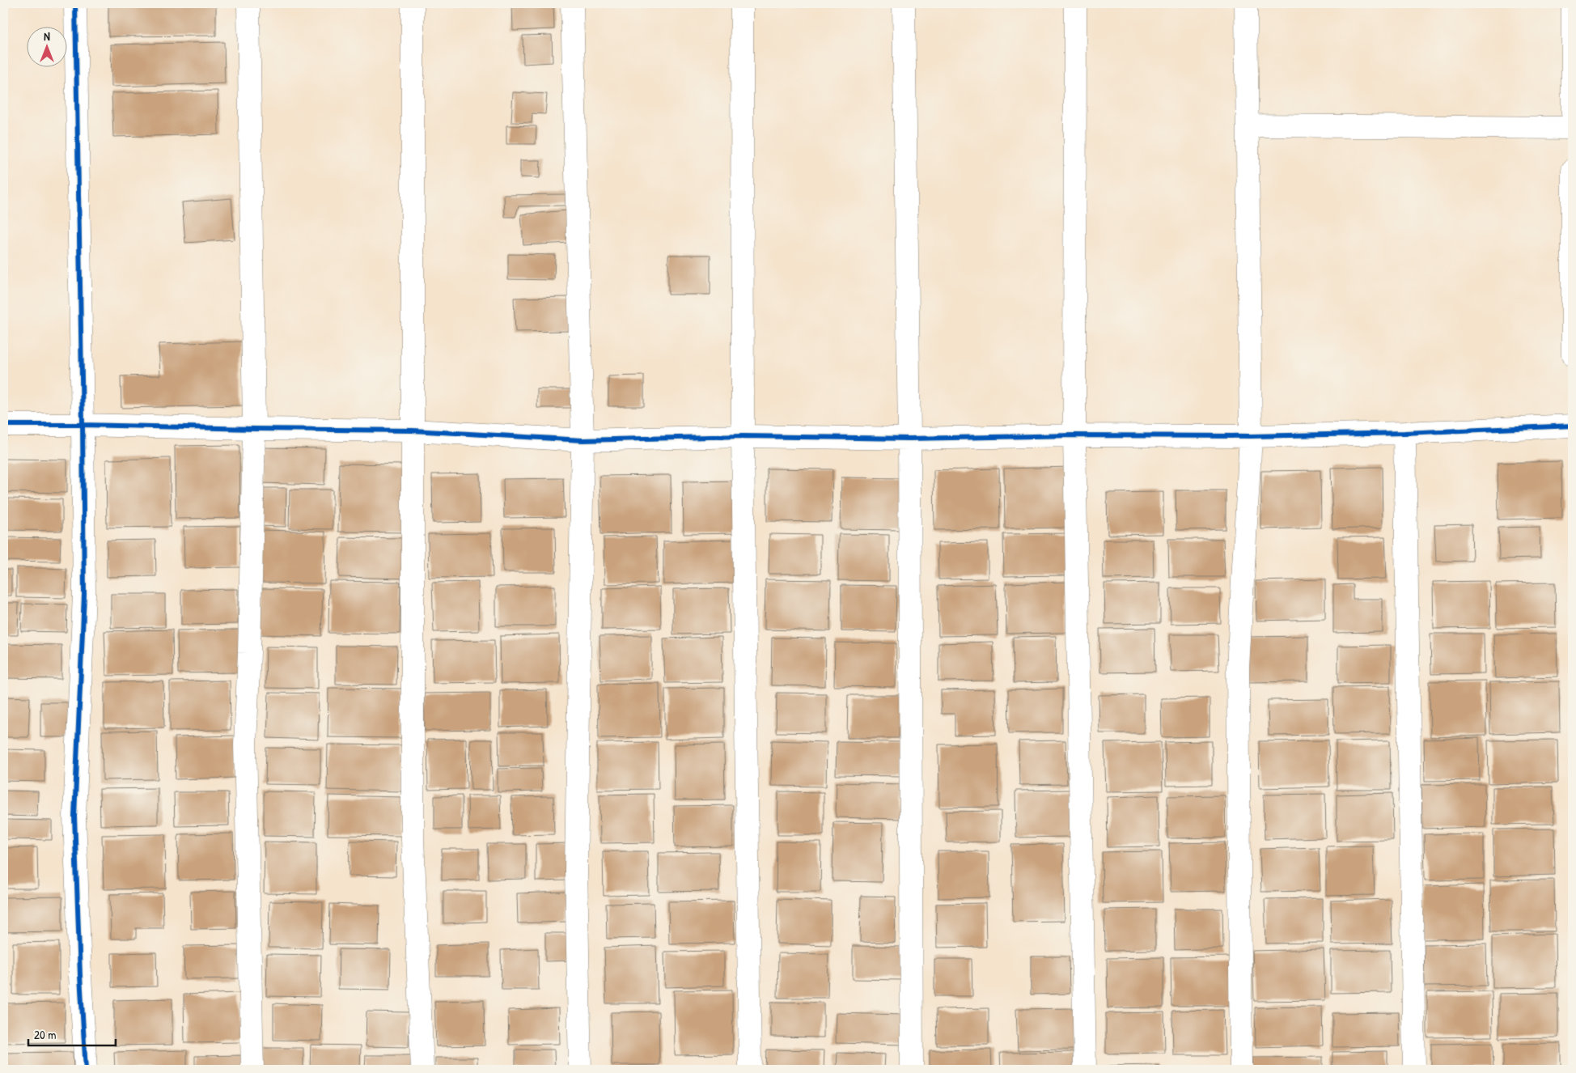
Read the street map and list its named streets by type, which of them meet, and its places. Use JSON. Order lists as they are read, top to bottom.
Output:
{
  "scale_bar": "20 m",
  "north": "top"
}
